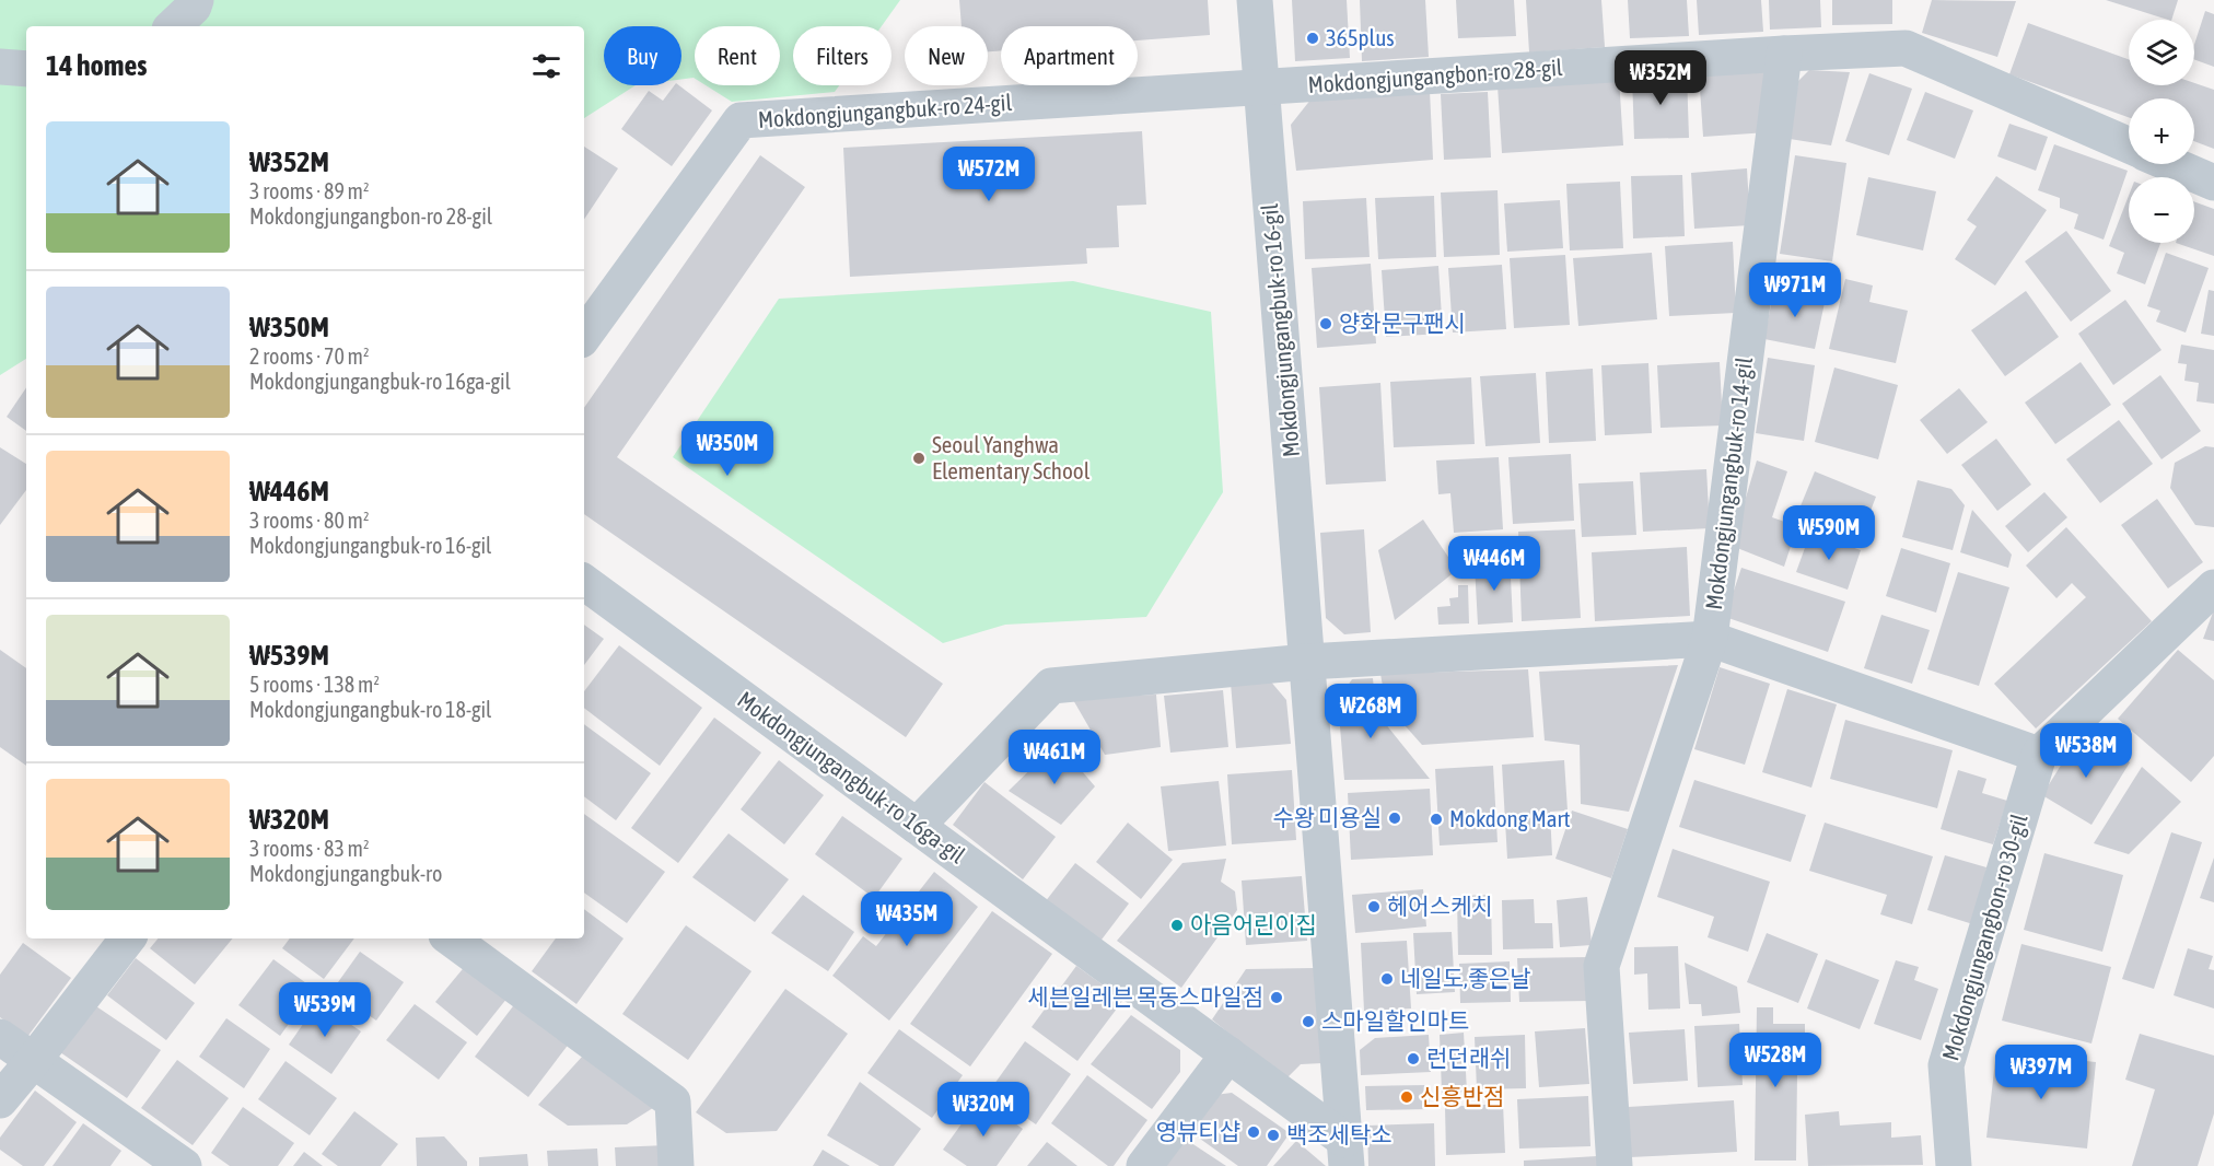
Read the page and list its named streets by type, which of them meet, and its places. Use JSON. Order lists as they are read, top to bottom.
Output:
{
  "streets": {
    "street": [
      "Mokdongjungangbon-ro 28-gil",
      "Mokdongjungangbuk-ro 24-gil",
      "Mokdongjungangbuk-ro 16-gil",
      "Mokdongjungangbuk-ro 14-gil",
      "Mokdongjungangbuk-ro 16ga-gil",
      "Mokdongjungangbon-ro 30-gil"
    ]
  },
  "crossings": [
    ["Mokdongjungangbon-ro 28-gil", "Mokdongjungangbuk-ro 24-gil"],
    ["Mokdongjungangbon-ro 28-gil", "Mokdongjungangbuk-ro 16-gil"],
    ["Mokdongjungangbon-ro 28-gil", "Mokdongjungangbuk-ro 14-gil"],
    ["Mokdongjungangbuk-ro 24-gil", "Mokdongjungangbuk-ro 16-gil"],
    ["Mokdongjungangbuk-ro 16-gil", "Mokdongjungangbuk-ro 16ga-gil"],
    ["Mokdongjungangbuk-ro 14-gil", "Mokdongjungangbon-ro 30-gil"]
  ],
  "places": [
    "365plus",
    "양화문구팬시",
    "Seoul Yanghwa Elementary School",
    "수왕 미용실",
    "Mokdong Mart",
    "헤어스케치",
    "아음어린이집",
    "네일도,좋은날",
    "세븐일레븐 목동스마일점",
    "스마일할인마트",
    "런던래쉬",
    "신흥반점",
    "영뷰티샵",
    "백조세탁소"
  ],
  "page": {
    "map_buttons": ["+", "−"],
    "chip": [
      "Buy",
      "Rent",
      "Filters",
      "New",
      "Apartment"
    ],
    "heading": "14 homes",
    "price": [
      "₩352M",
      "₩572M",
      "₩971M",
      "₩350M",
      "₩590M",
      "₩446M",
      "₩268M",
      "₩538M",
      "₩461M",
      "₩435M",
      "₩539M",
      "₩528M",
      "₩397M",
      "₩320M"
    ],
    "list": [
      {
        "name": "₩352M",
        "note": "3 rooms · 89 m² · Mokdongjungangbon-ro 28-gil"
      },
      {
        "name": "₩350M",
        "note": "2 rooms · 70 m² · Mokdongjungangbuk-ro 16ga-gil"
      },
      {
        "name": "₩446M",
        "note": "3 rooms · 80 m² · Mokdongjungangbuk-ro 16-gil"
      },
      {
        "name": "₩539M",
        "note": "5 rooms · 138 m² · Mokdongjungangbuk-ro 18-gil"
      },
      {
        "name": "₩320M",
        "note": "3 rooms · 83 m² · Mokdongjungangbuk-ro"
      }
    ]
  }
}
